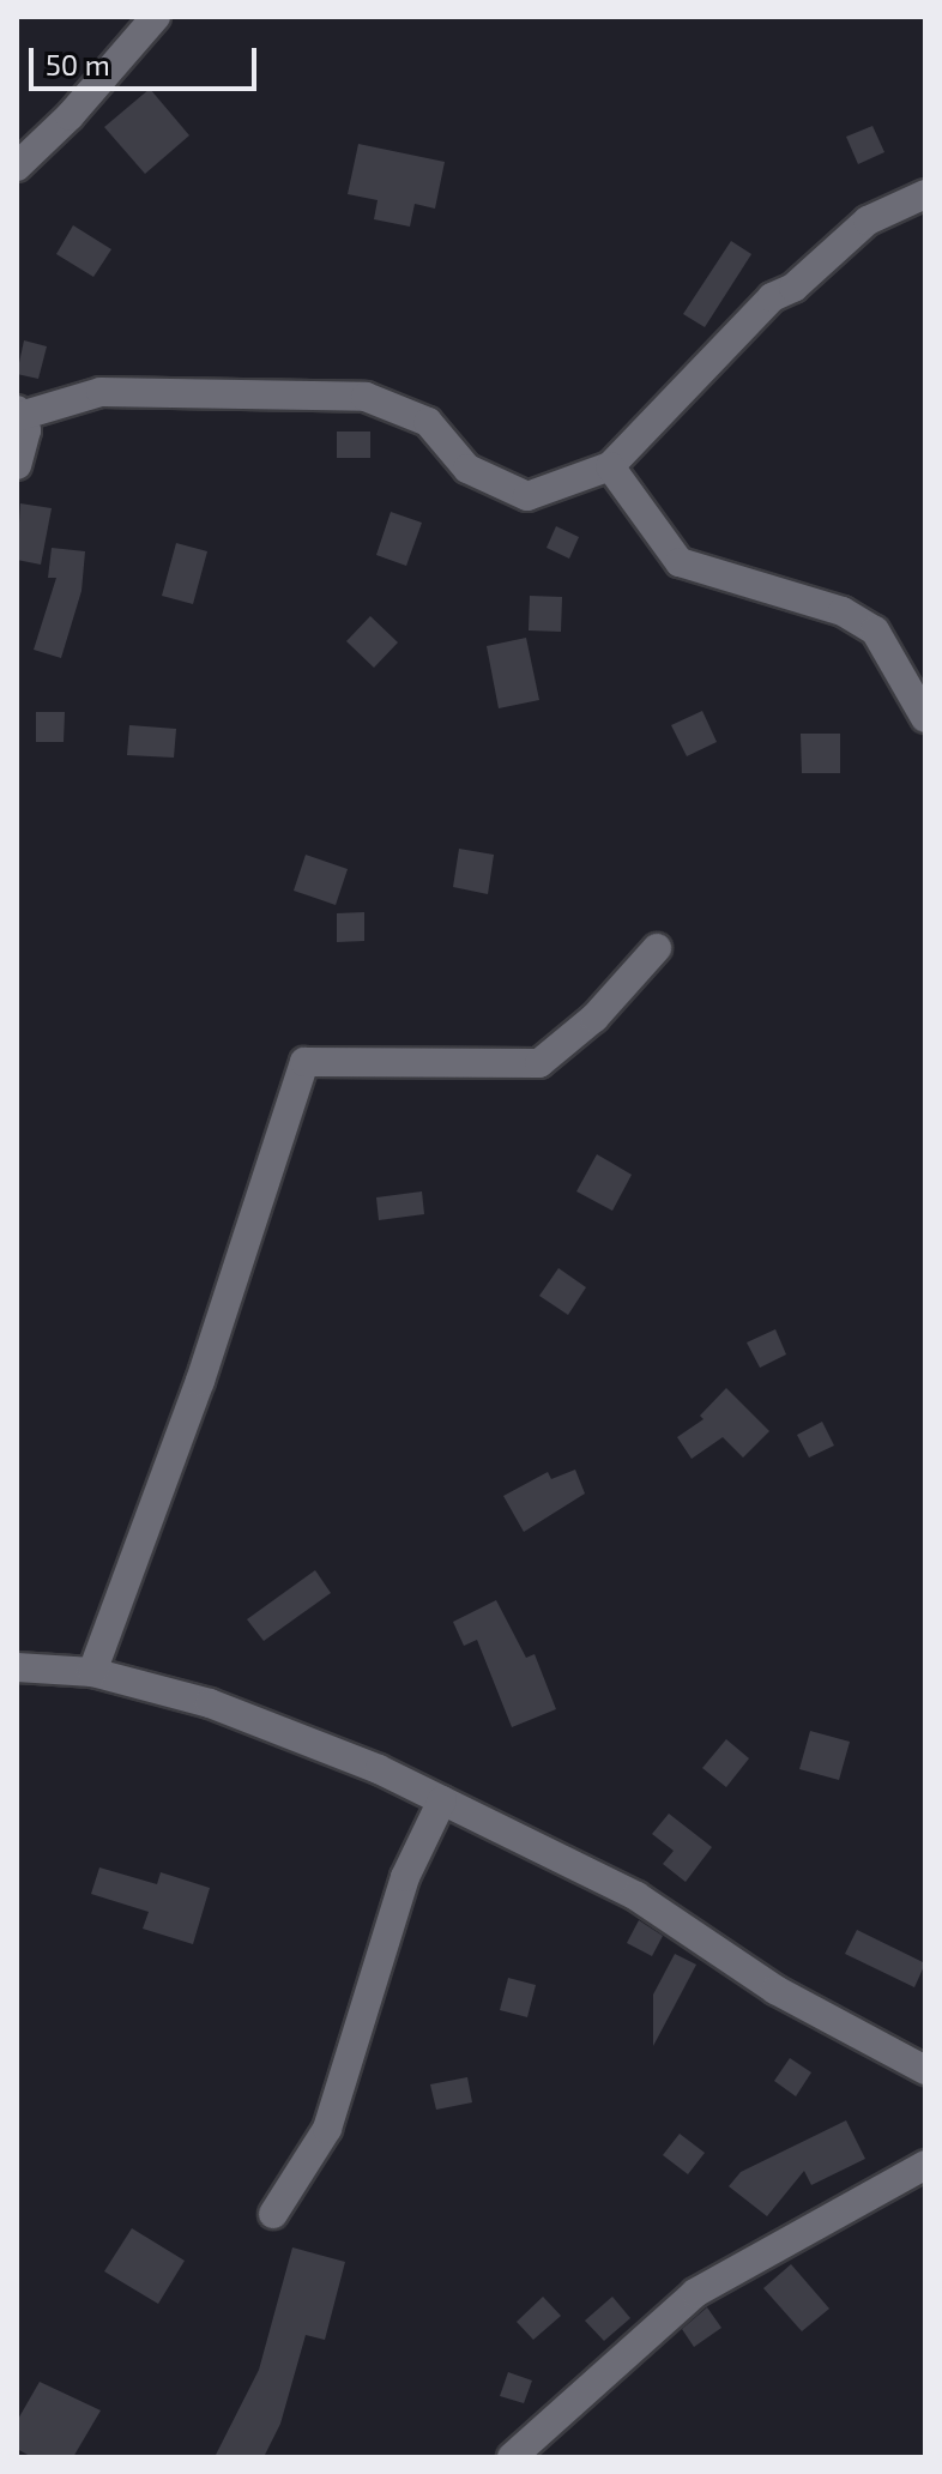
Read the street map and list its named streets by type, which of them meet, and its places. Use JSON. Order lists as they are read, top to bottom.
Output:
{
  "scale_bar": "50 m"
}
